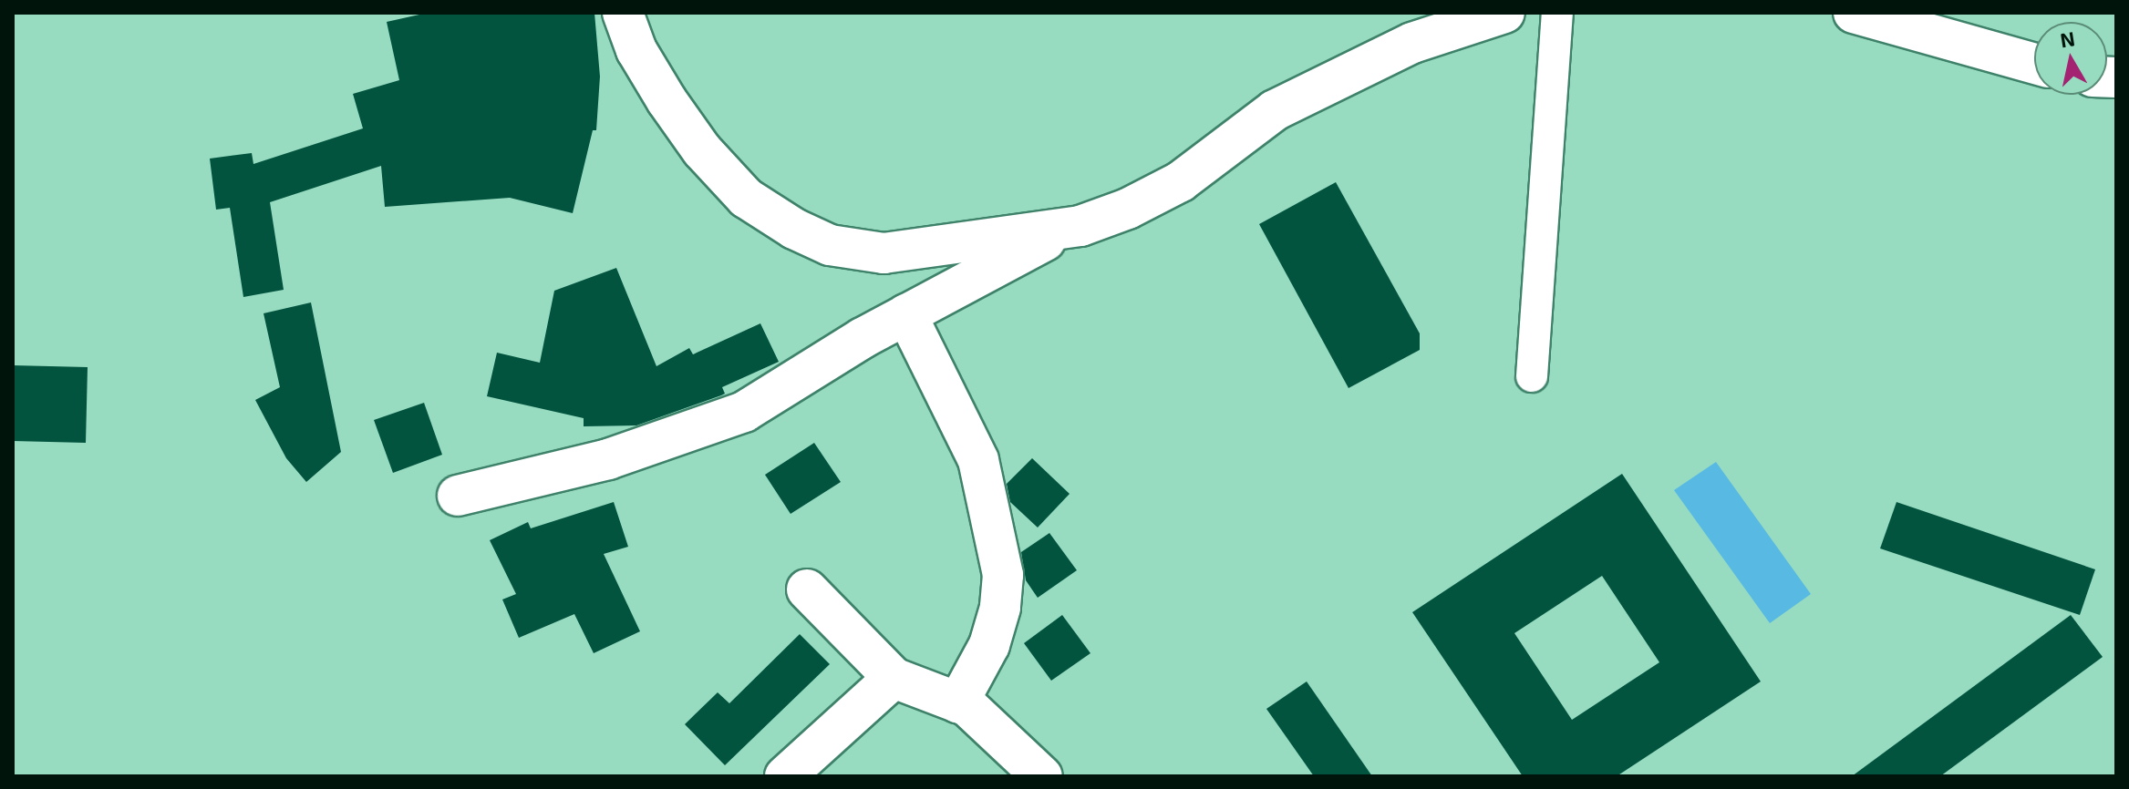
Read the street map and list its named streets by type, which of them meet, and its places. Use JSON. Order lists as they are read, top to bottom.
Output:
{
  "north": "top"
}
